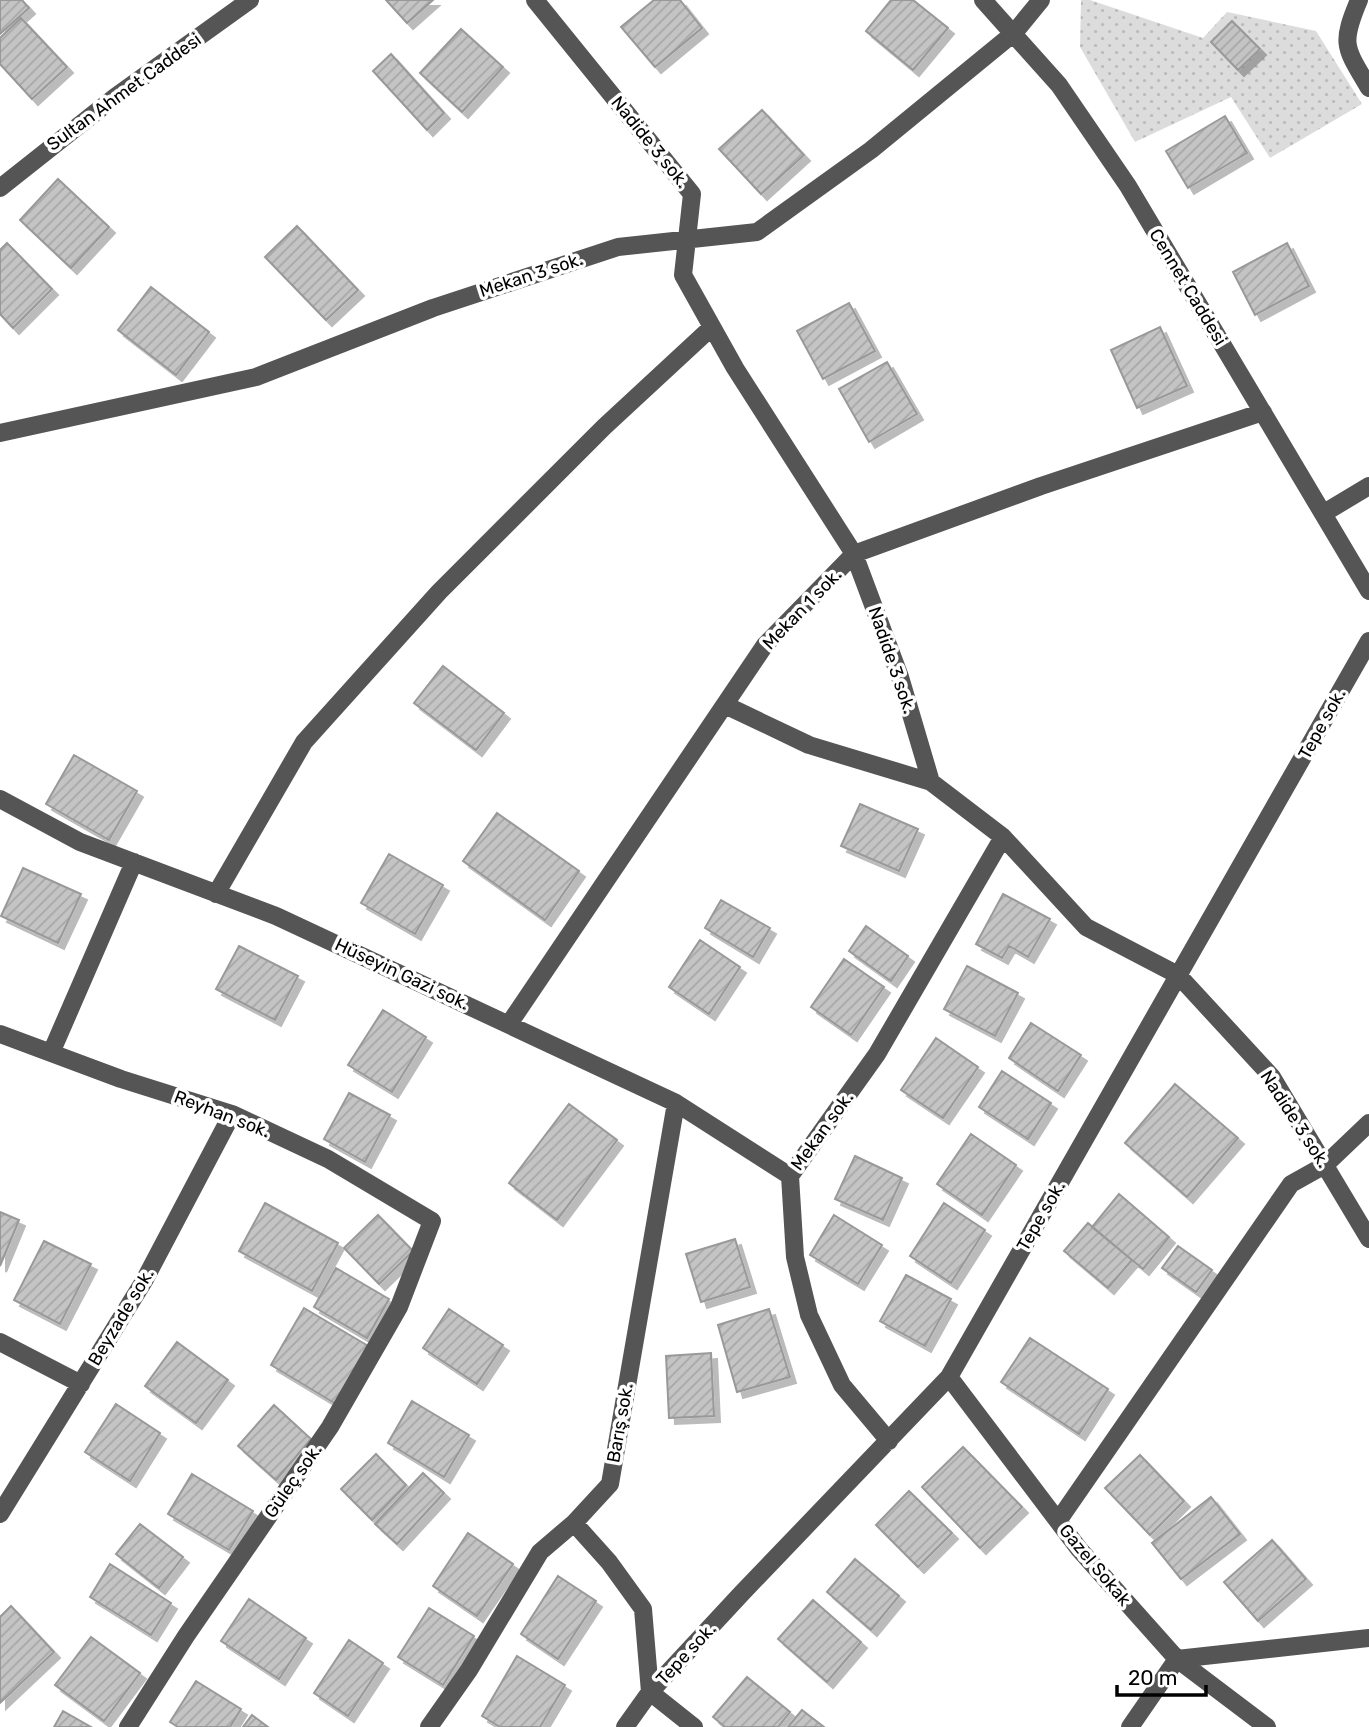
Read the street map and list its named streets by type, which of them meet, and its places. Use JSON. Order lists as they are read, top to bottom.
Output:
{
  "streets": {
    "street": [
      "Sultan Ahmet Caddesi",
      "Nadide 3 sok.",
      "Mekan 3 sok.",
      "Cennet Caddesi",
      "Mekan 1 sok.",
      "Tepe sok.",
      "Hüseyin Gazi sok.",
      "Reyhan sok.",
      "Mekan sok.",
      "Beyzade sok.",
      "Barış sok.",
      "Güleç sok.",
      "Gazel Sokak"
    ]
  },
  "crossings": [
    ["Nadide 3 sok.", "Mekan 3 sok."],
    ["Nadide 3 sok.", "Mekan 1 sok."],
    ["Nadide 3 sok.", "Tepe sok."],
    ["Nadide 3 sok.", "Mekan sok."],
    ["Mekan 3 sok.", "Cennet Caddesi"],
    ["Cennet Caddesi", "Mekan 1 sok."],
    ["Mekan 1 sok.", "Hüseyin Gazi sok."],
    ["Tepe sok.", "Mekan sok."],
    ["Tepe sok.", "Gazel Sokak"],
    ["Hüseyin Gazi sok.", "Mekan sok."],
    ["Hüseyin Gazi sok.", "Barış sok."],
    ["Reyhan sok.", "Beyzade sok."],
    ["Reyhan sok.", "Güleç sok."]
  ],
  "scale_bar": "20 m"
}
